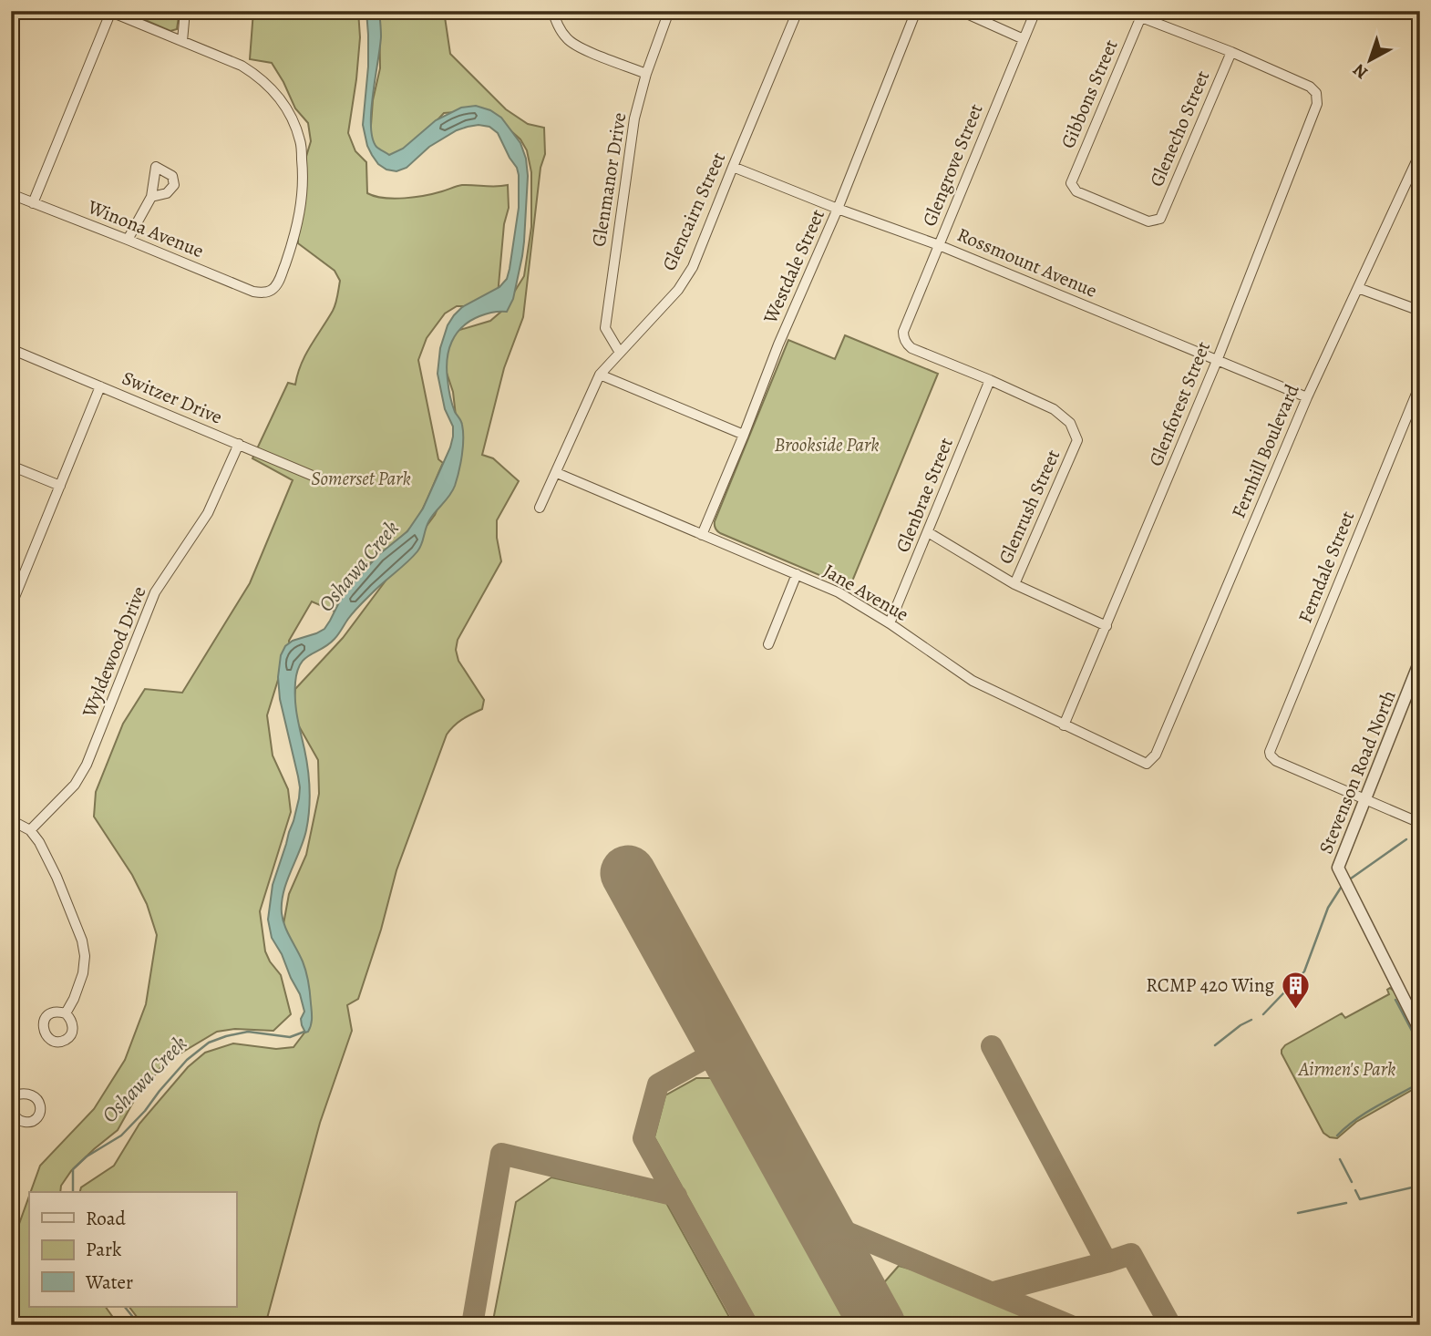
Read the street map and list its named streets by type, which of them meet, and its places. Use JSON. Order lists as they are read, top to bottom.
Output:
{
  "streets": {
    "street": [
      "Gibbons Street",
      "Glenecho Street",
      "Glengrove Street",
      "Glenmanor Drive",
      "Glencairn Street",
      "Winona Avenue",
      "Rossmount Avenue",
      "Westdale Street",
      "Switzer Drive",
      "Glenforest Street",
      "Fernhill Boulevard",
      "Glenbrae Street",
      "Glenrush Street",
      "Ferndale Street",
      "Jane Avenue",
      "Wyldewood Drive",
      "Stevenson Road North"
    ]
  },
  "crossings": [
    ["Gibbons Street", "Glenecho Street"],
    ["Glenecho Street", "Glenforest Street"],
    ["Glengrove Street", "Rossmount Avenue"],
    ["Glengrove Street", "Glenbrae Street"],
    ["Glengrove Street", "Glenrush Street"],
    ["Glenmanor Drive", "Glencairn Street"],
    ["Glencairn Street", "Rossmount Avenue"],
    ["Glencairn Street", "Jane Avenue"],
    ["Rossmount Avenue", "Westdale Street"],
    ["Rossmount Avenue", "Glenforest Street"],
    ["Rossmount Avenue", "Fernhill Boulevard"],
    ["Westdale Street", "Jane Avenue"],
    ["Switzer Drive", "Wyldewood Drive"],
    ["Glenforest Street", "Jane Avenue"],
    ["Fernhill Boulevard", "Jane Avenue"],
    ["Glenbrae Street", "Glenrush Street"],
    ["Glenbrae Street", "Jane Avenue"],
    ["Ferndale Street", "Stevenson Road North"]
  ],
  "water": ["Oshawa Creek"],
  "parks": ["Brookside Park", "Somerset Park", "Airmen's Park"],
  "places": {
    "building": ["RCMP 420 Wing"]
  },
  "legend": ["Road", "Park", "Water"],
  "north": "bottom left"
}
